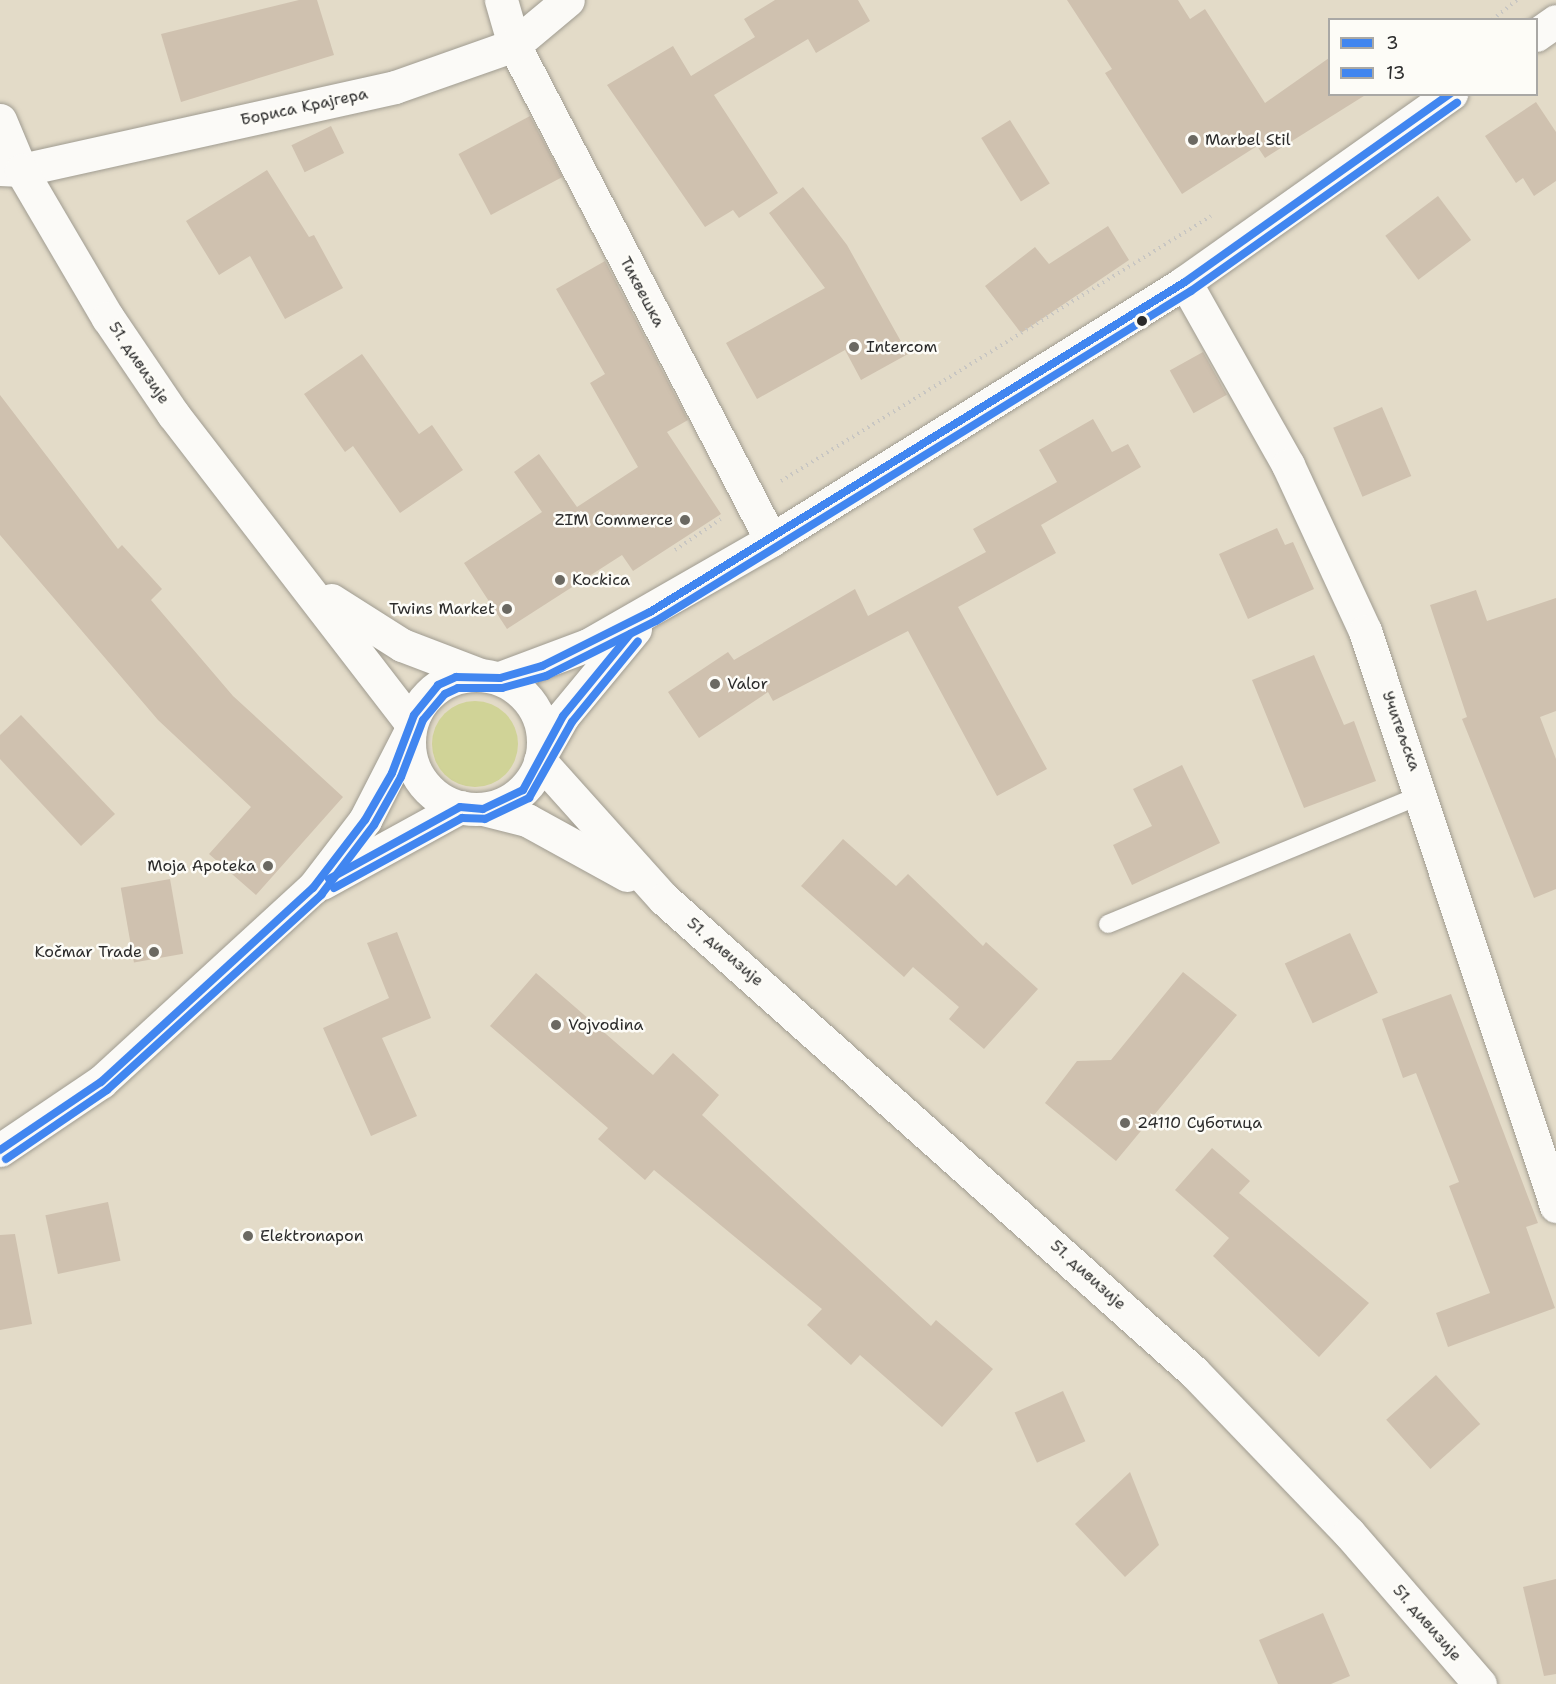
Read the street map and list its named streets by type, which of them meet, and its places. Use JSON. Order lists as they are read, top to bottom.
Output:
{
  "streets": {
    "street": [
      "Бориса Крајгера",
      "Тиквешка",
      "51. дивизије",
      "Учитељска"
    ]
  },
  "crossings": [
    ["Бориса Крајгера", "Тиквешка"],
    ["Бориса Крајгера", "51. дивизије"]
  ],
  "places": [
    "Marbel Stil",
    "Intercom",
    "ZIM Commerce",
    "Kockica",
    "Twins Market",
    "Valor",
    "Moja Apoteka",
    "Kočmar Trade",
    "Vojvodina",
    "24110 Суботица",
    "Elektronapon"
  ],
  "lines": ["transit line 3", "transit line 13"],
  "legend": ["3", "13"]
}
